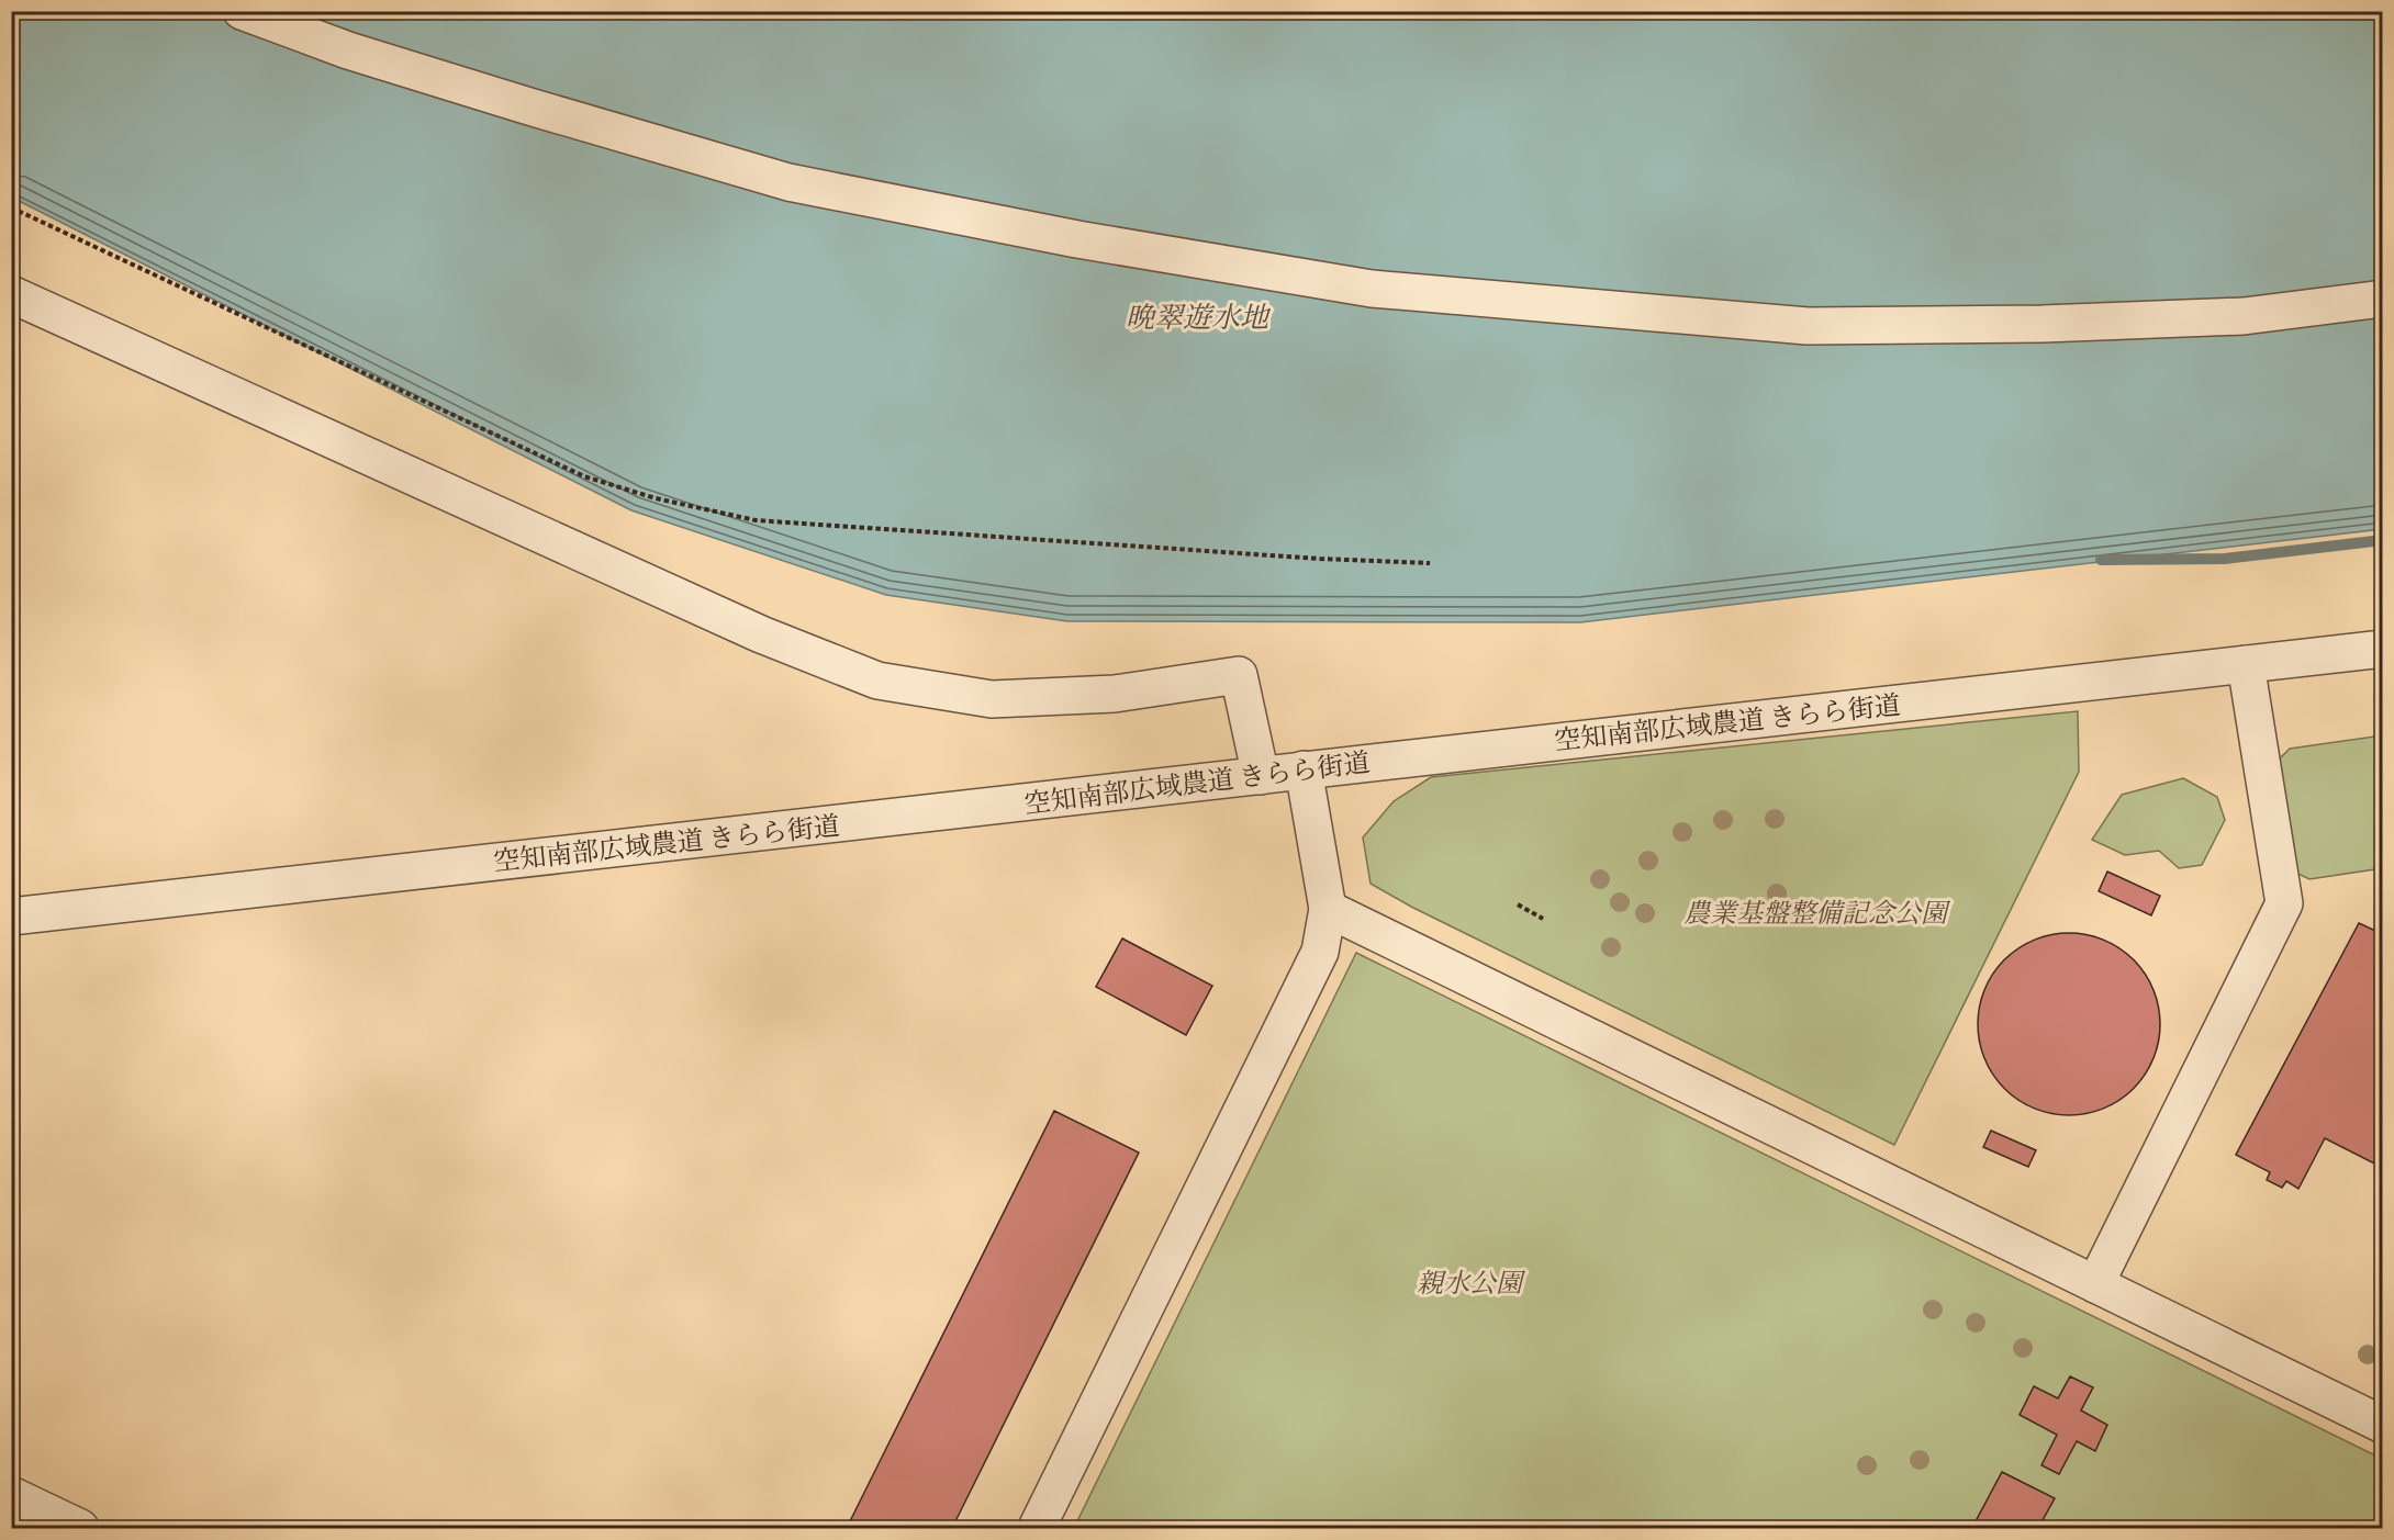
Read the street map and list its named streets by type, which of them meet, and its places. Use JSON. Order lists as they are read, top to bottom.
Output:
{
  "streets": {
    "street": ["空知南部広域農道 きらら街道"]
  },
  "water": ["晩翠遊水地"],
  "parks": ["農業基盤整備記念公園", "親水公園"]
}
